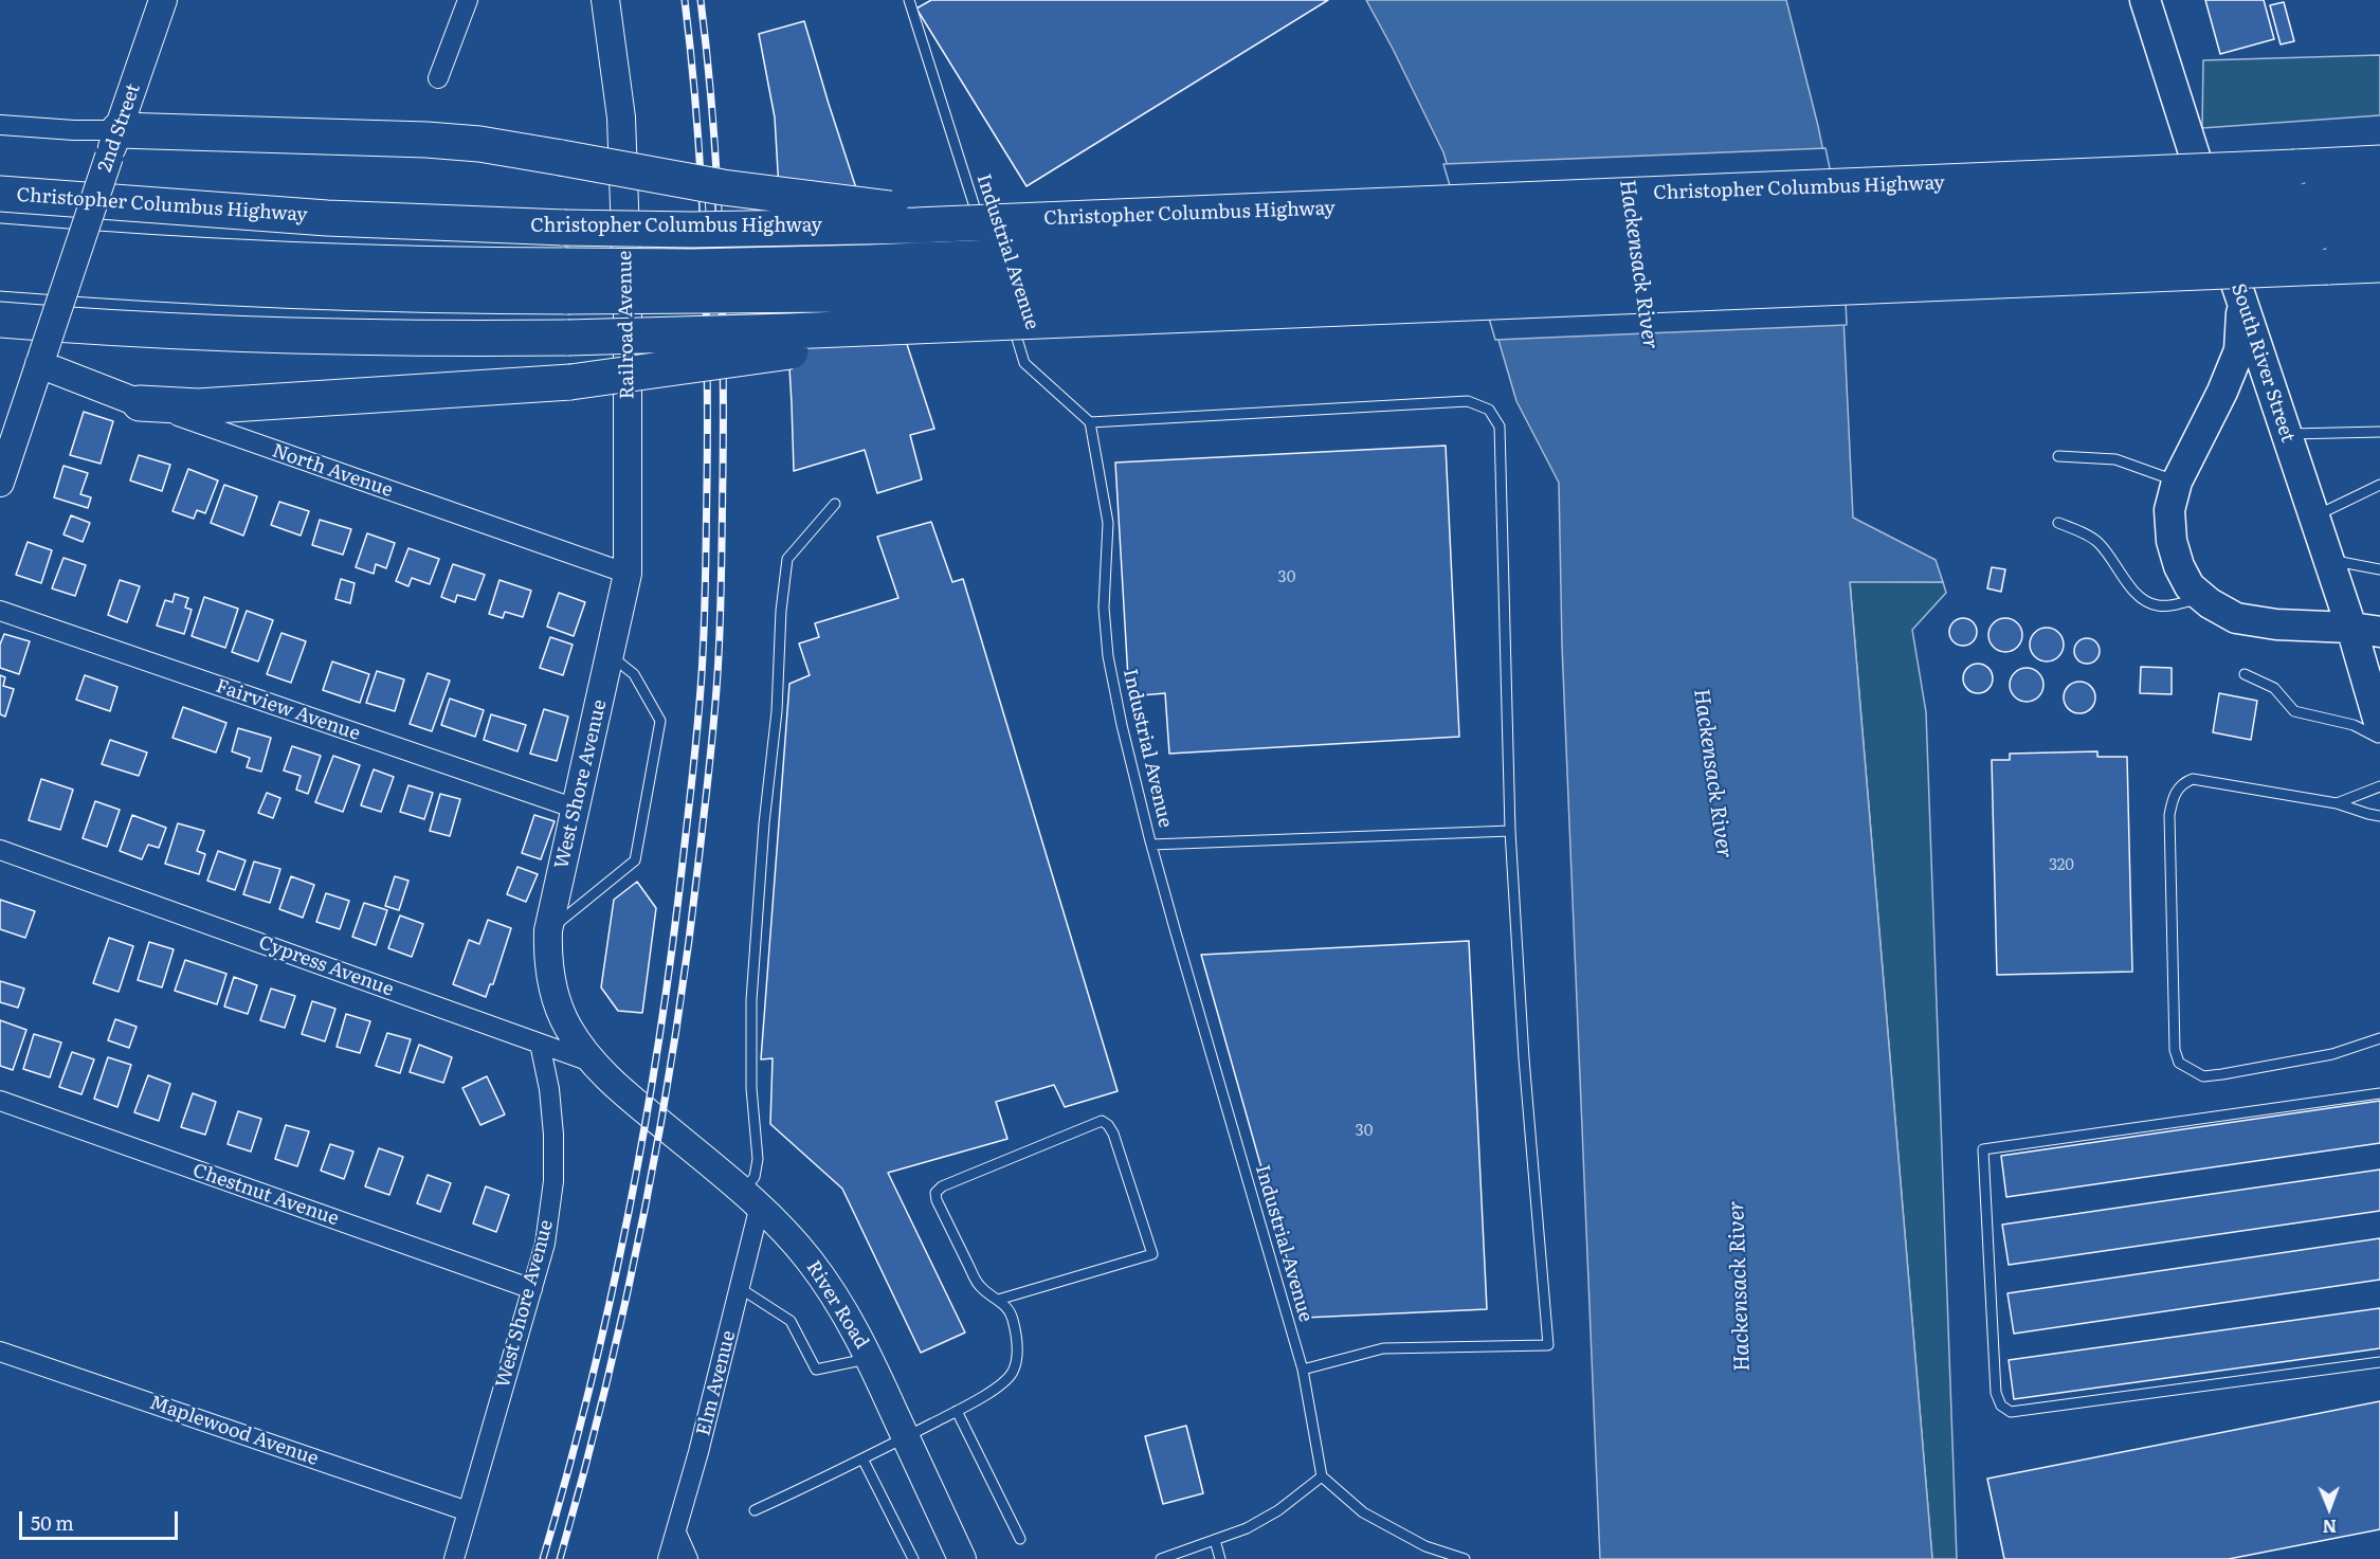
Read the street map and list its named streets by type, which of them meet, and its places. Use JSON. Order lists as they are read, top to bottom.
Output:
{
  "streets": {
    "highway": ["Christopher Columbus Highway"],
    "main road": [
      "2nd Street",
      "Railroad Avenue",
      "South River Street",
      "North Avenue",
      "West Shore Avenue",
      "Cypress Avenue",
      "River Road"
    ],
    "street": [
      "Fairview Avenue",
      "Chestnut Avenue",
      "Elm Avenue",
      "Maplewood Avenue"
    ],
    "lane": ["Industrial Avenue"]
  },
  "crossings": [
    ["2nd Street", "North Avenue"],
    ["Christopher Columbus Highway", "Industrial Avenue"],
    ["Railroad Avenue", "North Avenue"],
    ["Railroad Avenue", "West Shore Avenue"],
    ["North Avenue", "West Shore Avenue"],
    ["Fairview Avenue", "West Shore Avenue"],
    ["West Shore Avenue", "Cypress Avenue"],
    ["West Shore Avenue", "Chestnut Avenue"],
    ["West Shore Avenue", "Maplewood Avenue"],
    ["Cypress Avenue", "River Road"],
    ["River Road", "Elm Avenue"]
  ],
  "water": ["Hackensack River"],
  "house_numbers": ["30", "320", "30"],
  "scale_bar": "50 m",
  "north": "bottom"
}
